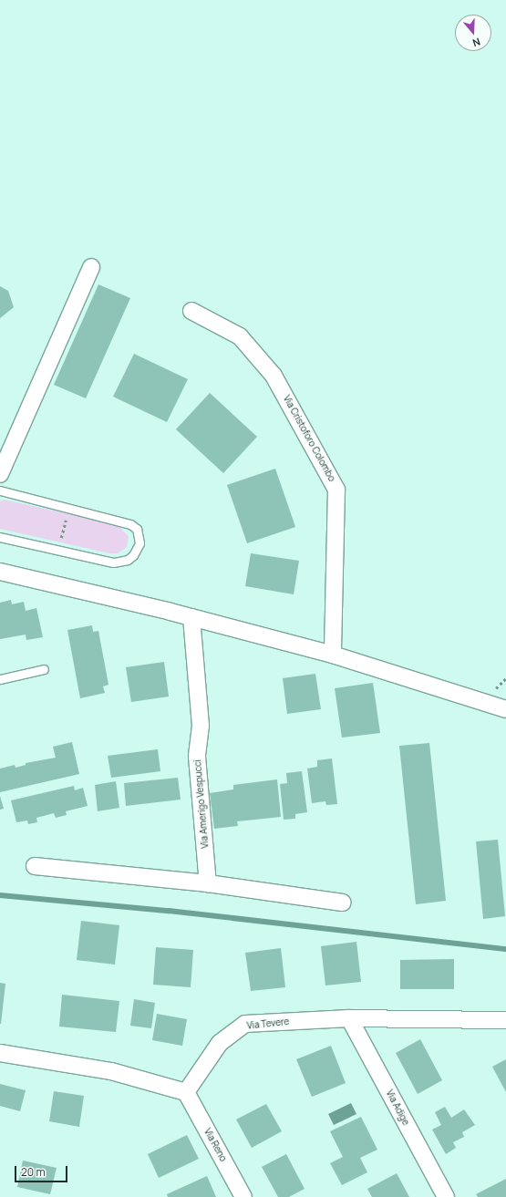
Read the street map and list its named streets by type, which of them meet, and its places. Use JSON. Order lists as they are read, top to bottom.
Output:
{
  "streets": {
    "street": [
      "Via Cristoforo Colombo",
      "Via Amerigo Vespucci",
      "Via Tevere",
      "Via Adige",
      "Via Reno"
    ]
  },
  "crossings": [
    ["Via Tevere", "Via Adige"],
    ["Via Tevere", "Via Reno"]
  ],
  "scale_bar": "20 m",
  "north": "bottom"
}
